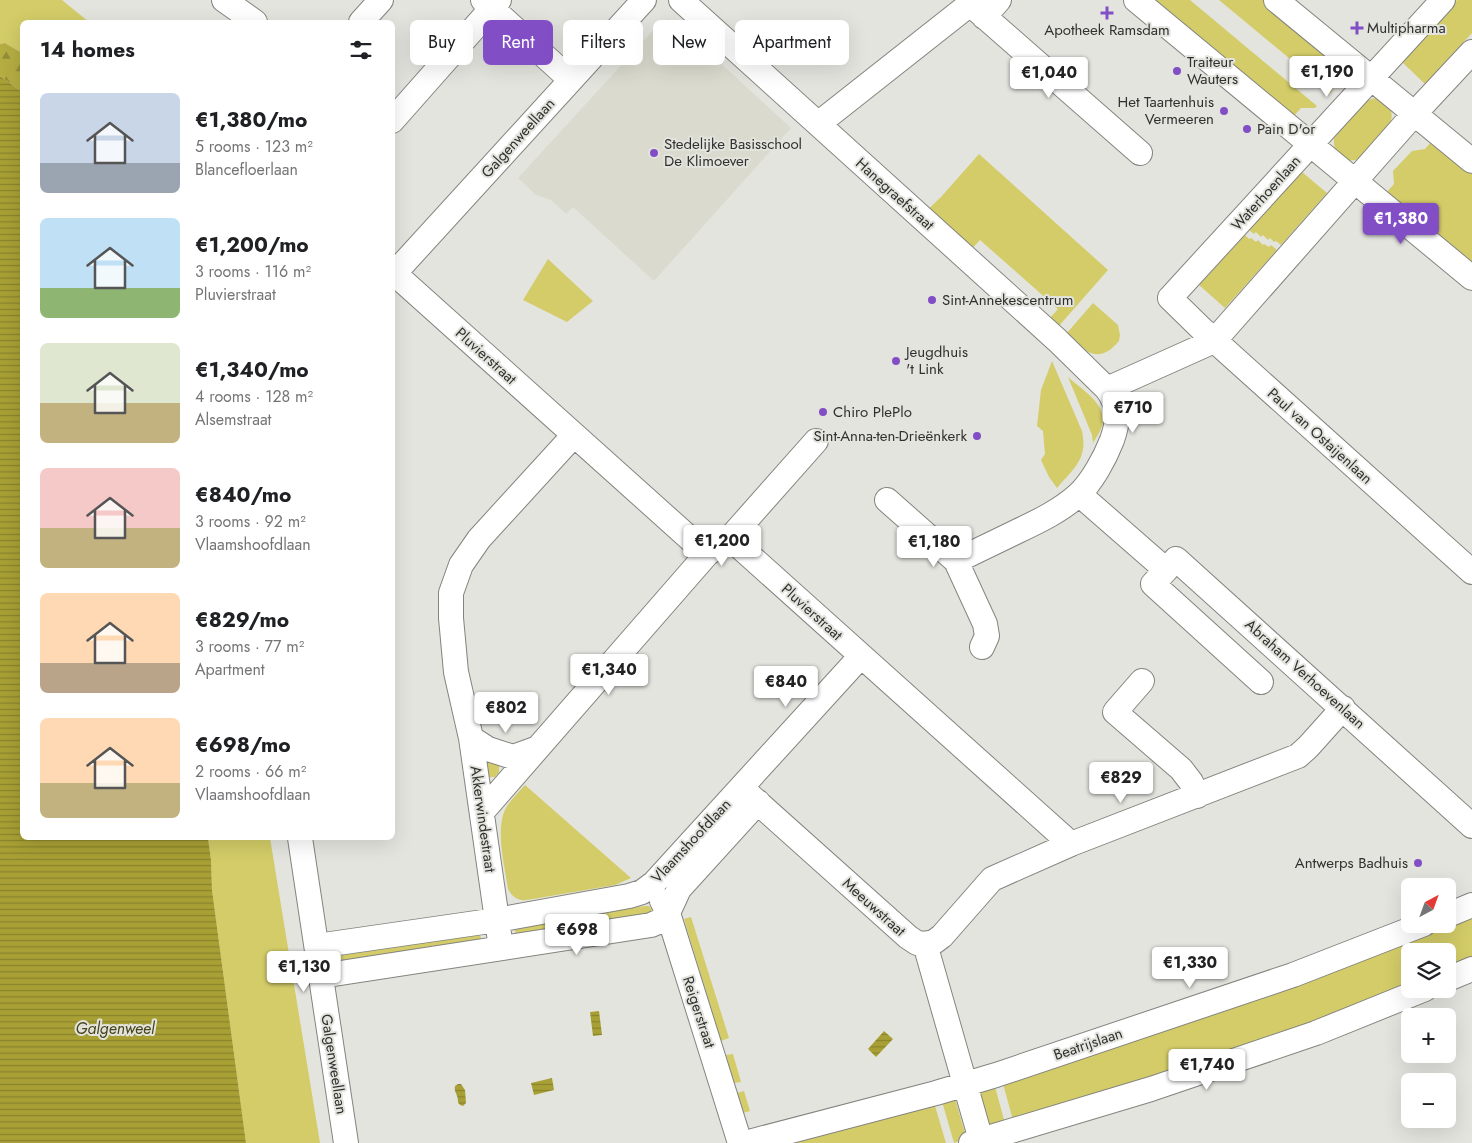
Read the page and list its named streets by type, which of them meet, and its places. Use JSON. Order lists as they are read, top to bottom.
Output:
{
  "streets": {
    "street": [
      "Galgenweellaan",
      "Waterhoenlaan",
      "Hanegraefstraat",
      "Pluvierstraat",
      "Paul van Ostaijenlaan",
      "Abraham Verhoevenlaan",
      "Akkerwindestraat",
      "Vlaamshoofdlaan",
      "Meeuwstraat",
      "Reigerstraat",
      "Beatrijslaan"
    ]
  },
  "crossings": [
    ["Galgenweellaan", "Vlaamshoofdlaan"],
    ["Waterhoenlaan", "Paul van Ostaijenlaan"],
    ["Pluvierstraat", "Akkerwindestraat"],
    ["Pluvierstraat", "Vlaamshoofdlaan"],
    ["Akkerwindestraat", "Vlaamshoofdlaan"],
    ["Vlaamshoofdlaan", "Meeuwstraat"],
    ["Vlaamshoofdlaan", "Reigerstraat"]
  ],
  "water": ["Galgenweel"],
  "places": {
    "health": ["Apotheek Ramsdam", "Multipharma"],
    "other": [
      "Traiteur Wauters",
      "Het Taartenhuis Vermeeren",
      "Pain D'or",
      "Stedelijke Basisschool De Klimoever",
      "Sint-Annekescentrum",
      "Jeugdhuis 't Link",
      "Chiro PlePlo",
      "Sint-Anna-ten-Drieënkerk",
      "Antwerps Badhuis"
    ]
  },
  "north": "top right",
  "page": {
    "chip": [
      "Buy",
      "Rent",
      "Filters",
      "New",
      "Apartment"
    ],
    "heading": "14 homes",
    "price": [
      "€1,190",
      "€1,040",
      "€1,380",
      "€710",
      "€1,200",
      "€1,180",
      "€1,340",
      "€840",
      "€802",
      "€829",
      "€698",
      "€1,330",
      "€1,130",
      "€1,740"
    ],
    "list": [
      {
        "name": "€1,380/mo",
        "note": "5 rooms · 123 m² · Blancefloerlaan"
      },
      {
        "name": "€1,200/mo",
        "note": "3 rooms · 116 m² · Pluvierstraat"
      },
      {
        "name": "€1,340/mo",
        "note": "4 rooms · 128 m² · Alsemstraat"
      },
      {
        "name": "€840/mo",
        "note": "3 rooms · 92 m² · Vlaamshoofdlaan"
      },
      {
        "name": "€829/mo",
        "note": "3 rooms · 77 m² · Apartment"
      },
      {
        "name": "€698/mo",
        "note": "2 rooms · 66 m² · Vlaamshoofdlaan"
      }
    ],
    "map_buttons": ["+", "−"]
  }
}
